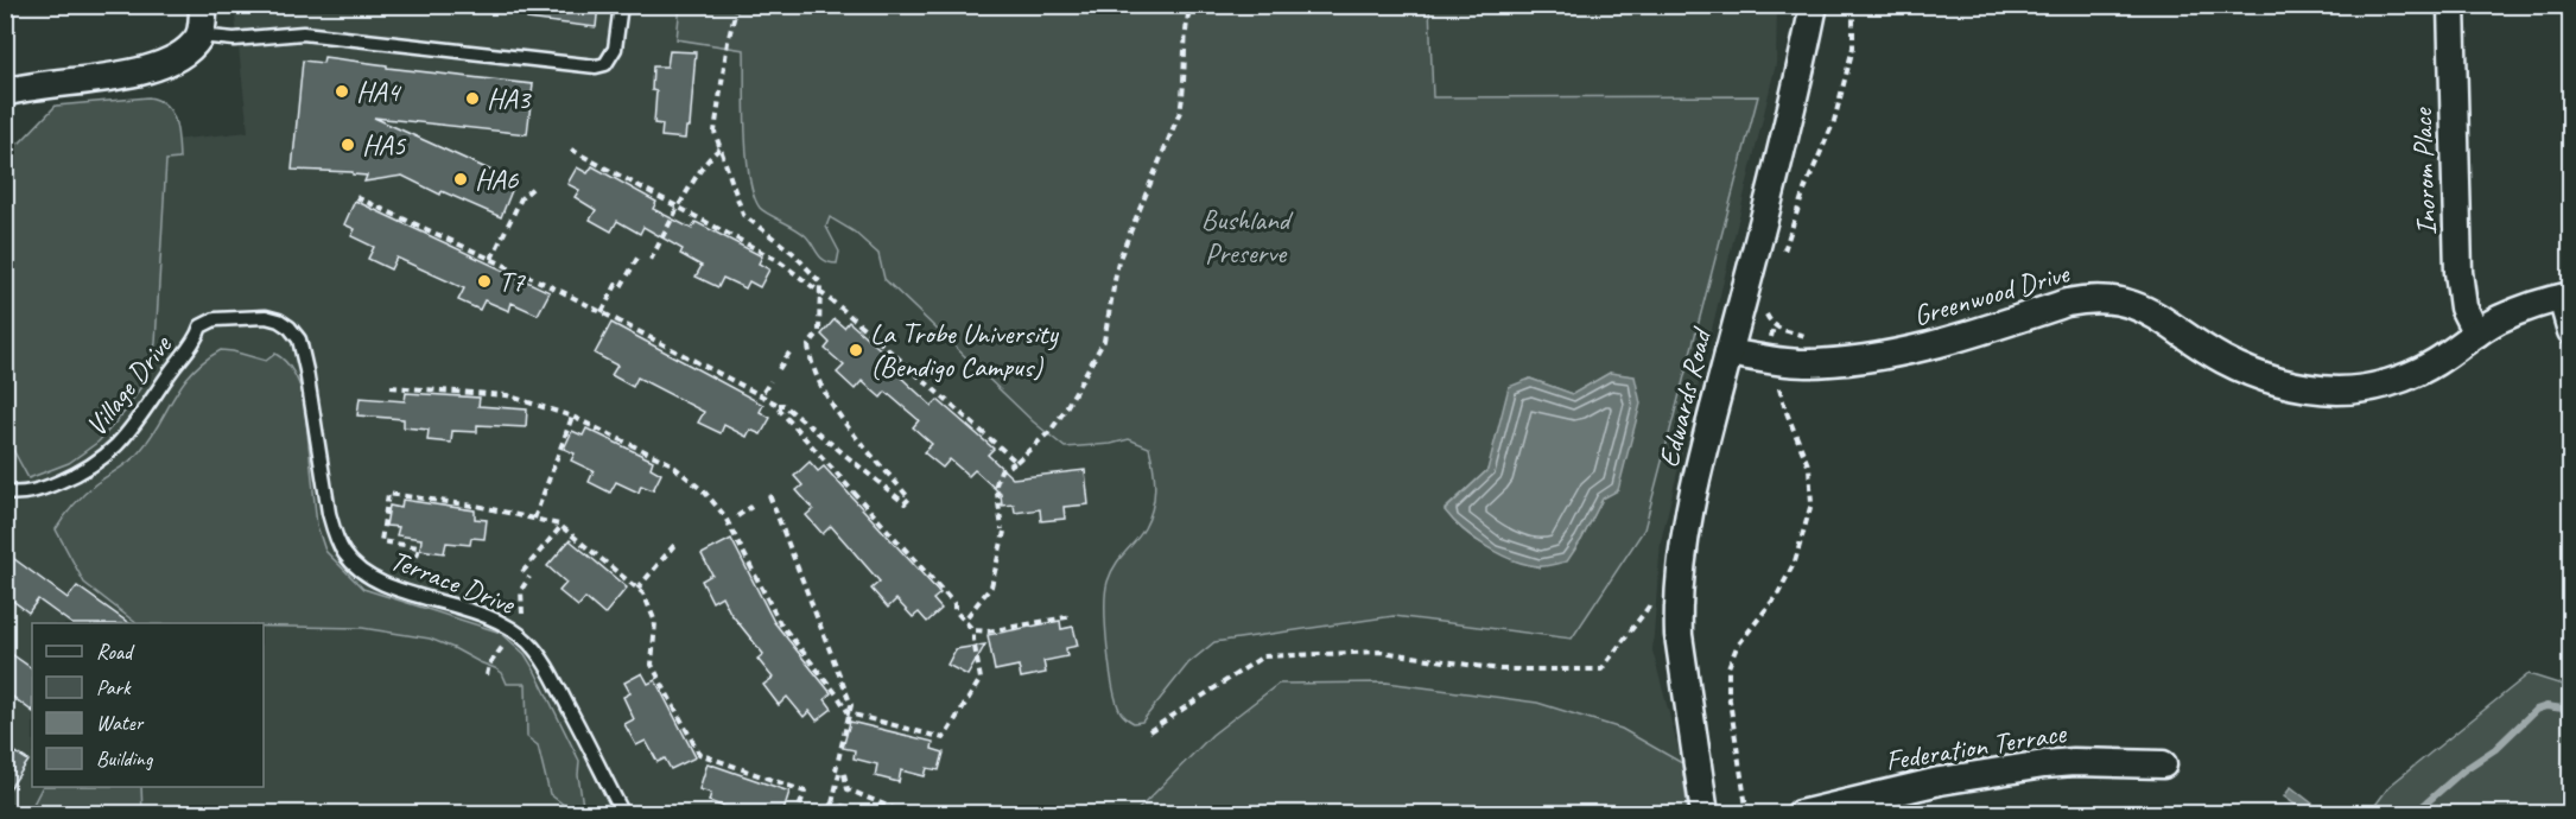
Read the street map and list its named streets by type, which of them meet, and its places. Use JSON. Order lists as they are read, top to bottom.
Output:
{
  "streets": {
    "street": [
      "Inorom Place",
      "Greenwood Drive",
      "Edwards Road",
      "Federation Terrace"
    ],
    "lane": ["Village Drive", "Terrace Drive"]
  },
  "crossings": [
    ["Inorom Place", "Greenwood Drive"],
    ["Greenwood Drive", "Edwards Road"],
    ["Village Drive", "Terrace Drive"]
  ],
  "parks": ["Bushland Preserve"],
  "places": [
    "HA4",
    "HA3",
    "HA5",
    "HA6",
    "T7",
    "La Trobe University (Bendigo Campus)"
  ],
  "legend": [
    "Road",
    "Park",
    "Water",
    "Building"
  ]
}
